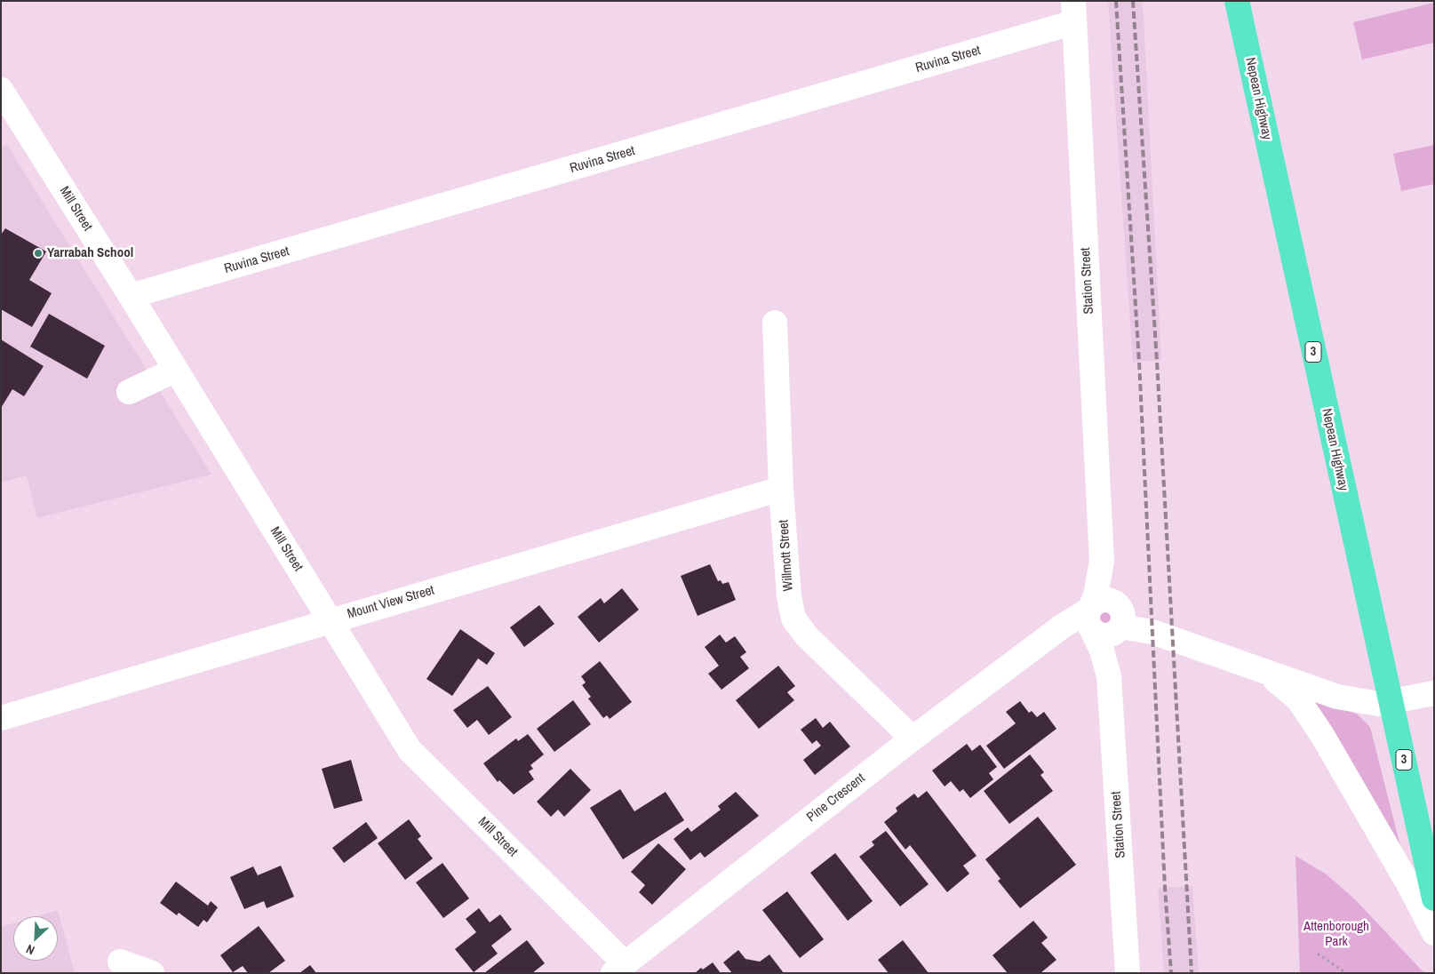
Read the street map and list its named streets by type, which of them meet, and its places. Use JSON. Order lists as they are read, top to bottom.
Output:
{
  "streets": {
    "highway": ["Nepean Highway", "3"],
    "street": [
      "Ruvina Street",
      "Mill Street",
      "Station Street",
      "Willmott Street",
      "Mount View Street",
      "Pine Crescent"
    ]
  },
  "crossings": [
    ["Ruvina Street", "Mill Street"],
    ["Ruvina Street", "Station Street"],
    ["Mill Street", "Mount View Street"],
    ["Mill Street", "Pine Crescent"],
    ["Station Street", "Pine Crescent"],
    ["Willmott Street", "Mount View Street"],
    ["Willmott Street", "Pine Crescent"]
  ],
  "parks": ["Attenborough Park"],
  "places": ["Yarrabah School"],
  "north": "bottom left"
}
